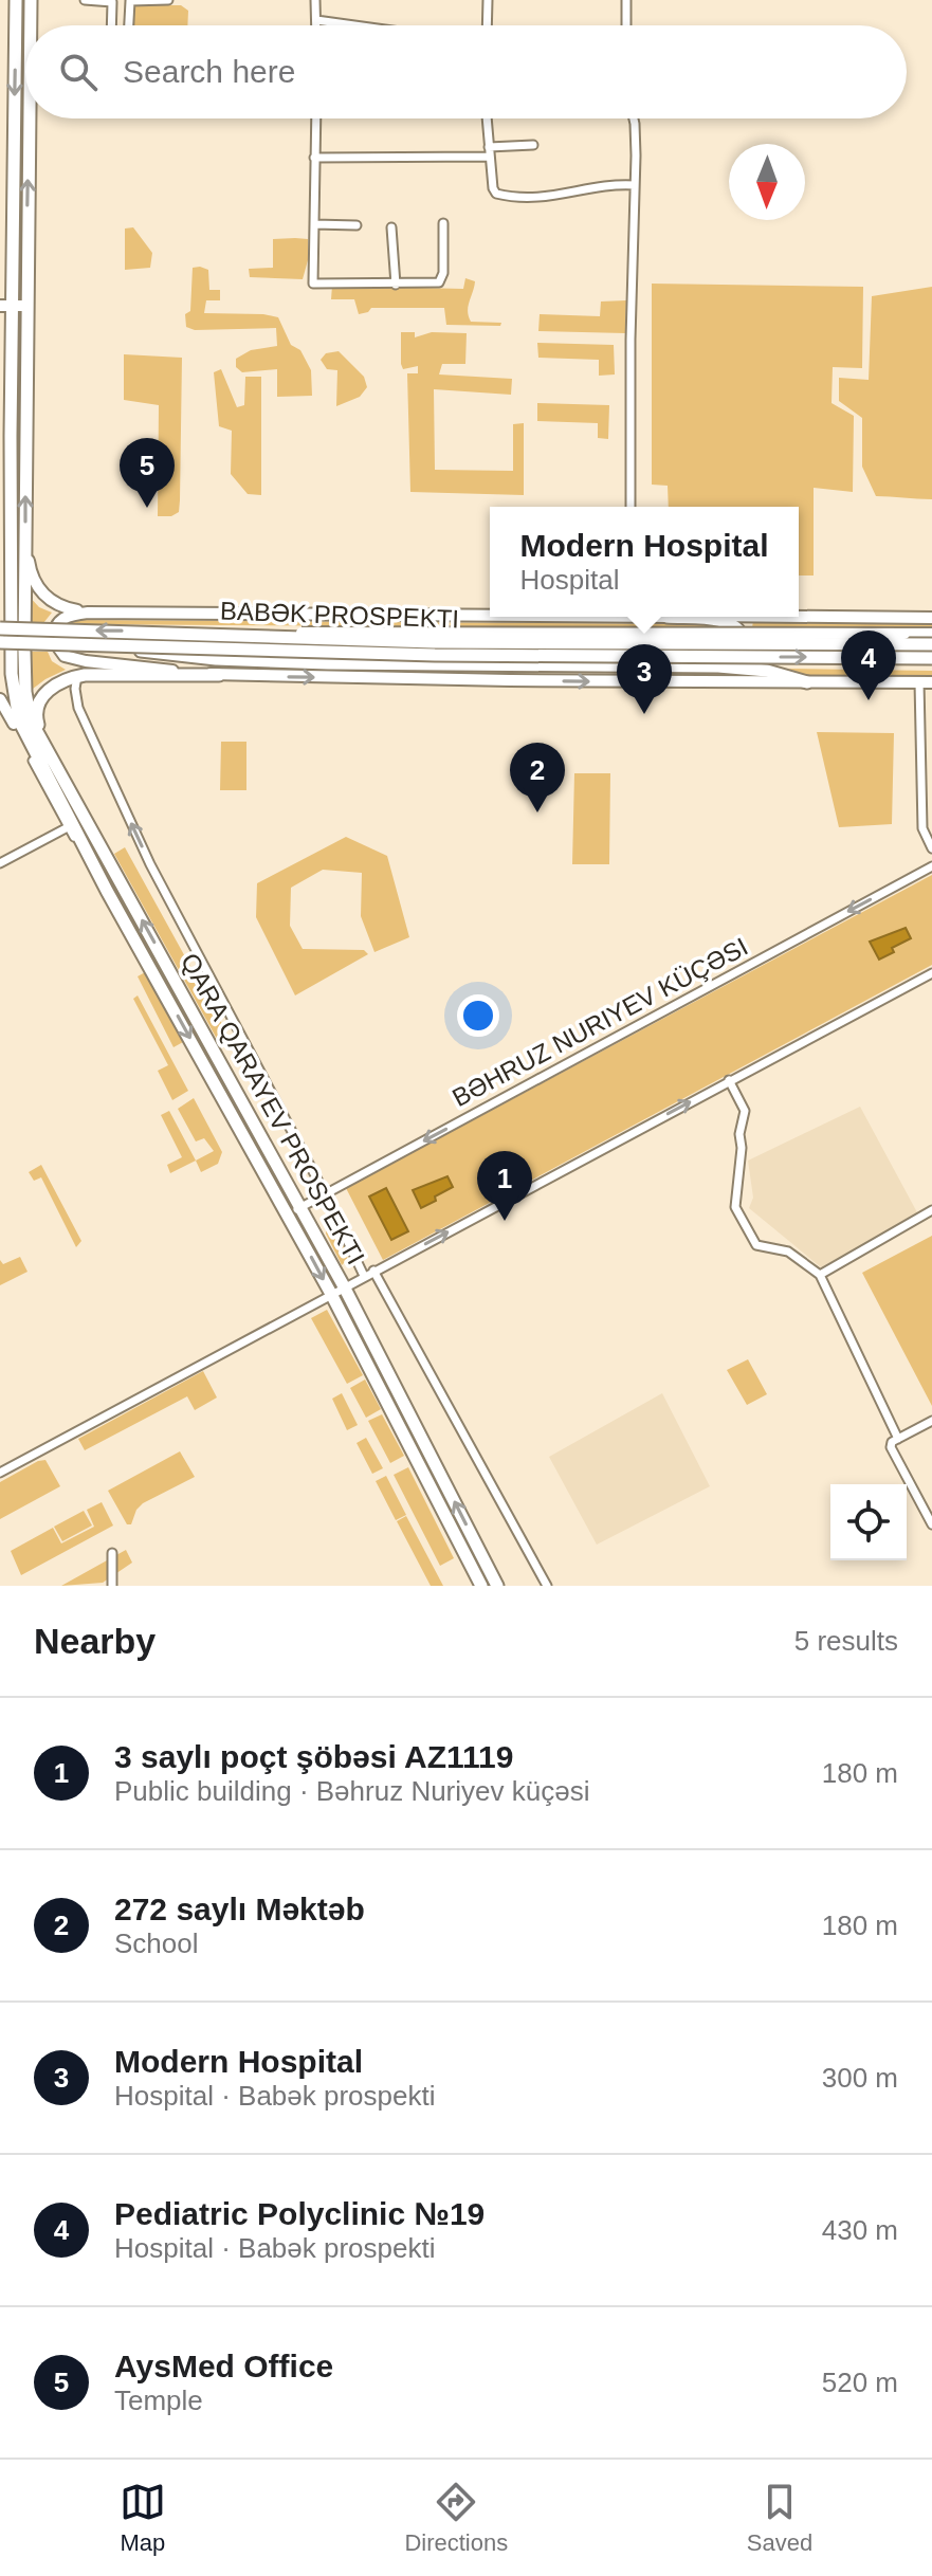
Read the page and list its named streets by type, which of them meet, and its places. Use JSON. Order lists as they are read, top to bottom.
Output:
{
  "streets": {
    "main road": ["BABƏK PROSPEKTI", "QARA QARAYEV PROSPEKTI"],
    "street": ["BƏHRUZ NURIYEV KÜÇƏSI"]
  },
  "crossings": [
    ["BƏHRUZ NURIYEV KÜÇƏSI", "QARA QARAYEV PROSPEKTI"]
  ],
  "one_way": ["BƏHRUZ NURIYEV KÜÇƏSI"],
  "north": "bottom",
  "page": {
    "search": "Search here",
    "pins": [
      "5",
      "4",
      "3",
      "2",
      "1"
    ],
    "popup": ["Modern Hospital", "Hospital"],
    "heading": ["Nearby", "5 results"],
    "list": [
      {
        "mark": "1",
        "name": "3 saylı poçt şöbəsi AZ1119",
        "note": "Public building · Bəhruz Nuriyev küçəsi",
        "value": "180 m"
      },
      {
        "mark": "2",
        "name": "272 saylı Məktəb",
        "note": "School",
        "value": "180 m"
      },
      {
        "mark": "3",
        "name": "Modern Hospital",
        "note": "Hospital · Babək prospekti",
        "value": "300 m"
      },
      {
        "mark": "4",
        "name": "Pediatric Polyclinic №19",
        "note": "Hospital · Babək prospekti",
        "value": "430 m"
      },
      {
        "mark": "5",
        "name": "AysMed Office",
        "note": "Temple",
        "value": "520 m"
      }
    ],
    "nav": ["Map", "Directions", "Saved"]
  }
}
